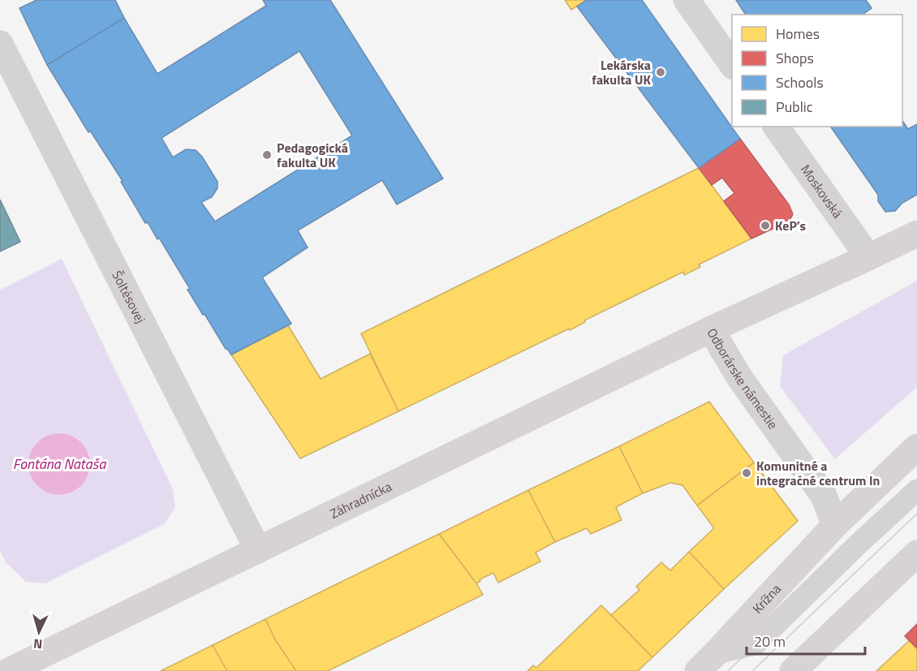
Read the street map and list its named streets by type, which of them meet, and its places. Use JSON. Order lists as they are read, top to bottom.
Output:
{
  "streets": {
    "street": [
      "Moskovská",
      "Šoltésovej",
      "Odborárske námestie",
      "Záhradnícka",
      "Krížna"
    ]
  },
  "crossings": [
    ["Moskovská", "Odborárske námestie"],
    ["Šoltésovej", "Záhradnícka"],
    ["Odborárske námestie", "Záhradnícka"],
    ["Odborárske námestie", "Krížna"]
  ],
  "water": ["Fontána Nataša"],
  "places": [
    "Lekárska fakulta UK",
    "Pedagogická fakulta UK",
    "KeP’s",
    "Komunitné a integračné centrum In"
  ],
  "legend": [
    "Homes",
    "Shops",
    "Schools",
    "Public"
  ],
  "scale_bar": "20 m",
  "north": "bottom"
}
